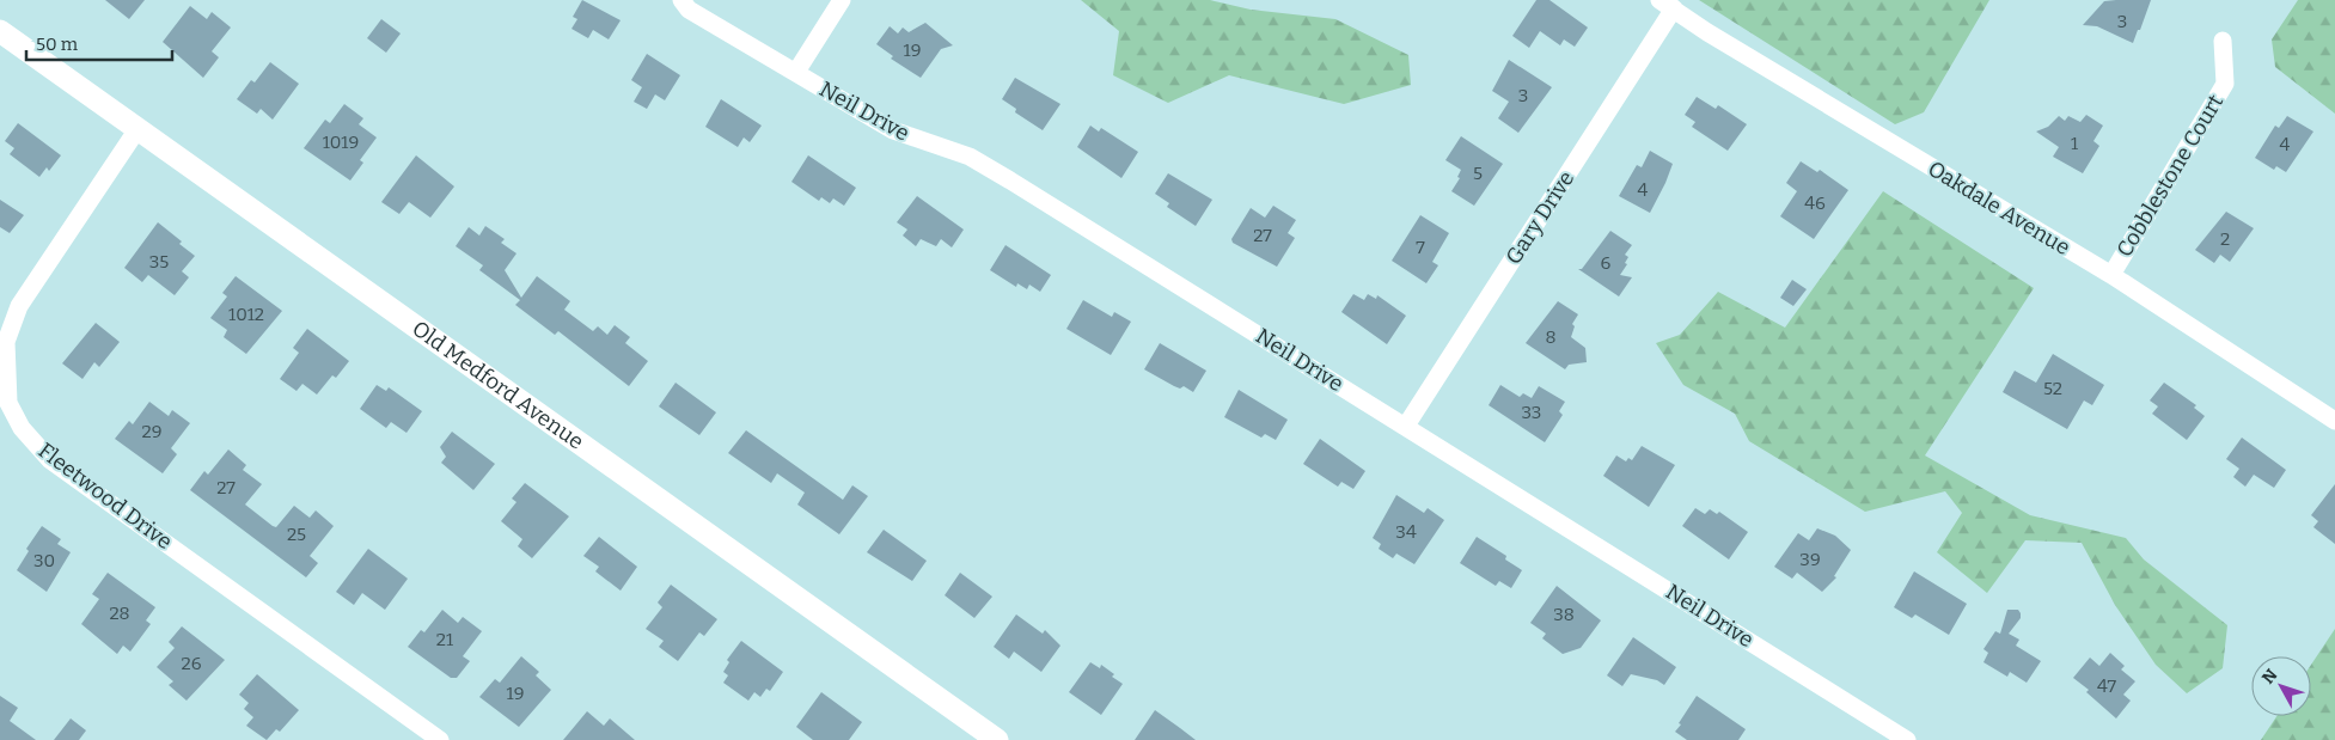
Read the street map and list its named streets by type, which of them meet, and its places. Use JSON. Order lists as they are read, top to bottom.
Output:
{
  "streets": {
    "street": [
      "Neil Drive",
      "Cobblestone Court",
      "Oakdale Avenue",
      "Gary Drive",
      "Old Medford Avenue",
      "Fleetwood Drive"
    ]
  },
  "crossings": [
    ["Neil Drive", "Gary Drive"],
    ["Cobblestone Court", "Oakdale Avenue"],
    ["Oakdale Avenue", "Gary Drive"],
    ["Old Medford Avenue", "Fleetwood Drive"]
  ],
  "house_numbers": [
    "3",
    "19",
    "3",
    "1019",
    "1",
    "4",
    "5",
    "4",
    "46",
    "27",
    "2",
    "7",
    "35",
    "6",
    "1012",
    "8",
    "52",
    "33",
    "29",
    "27",
    "34",
    "25",
    "39",
    "30",
    "28",
    "38",
    "21",
    "26",
    "47",
    "19"
  ],
  "scale_bar": "50 m",
  "north": "top left"
}
